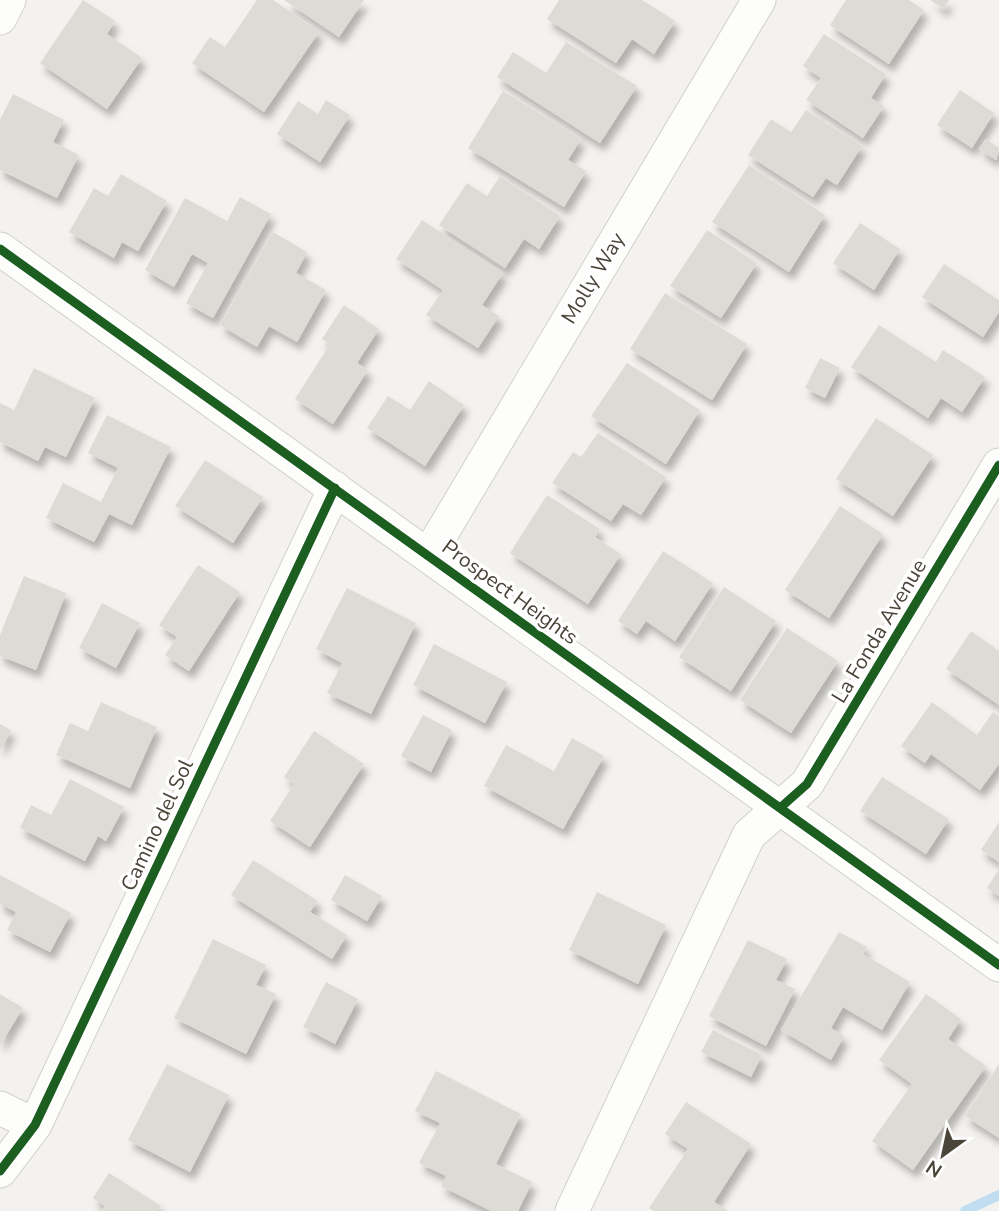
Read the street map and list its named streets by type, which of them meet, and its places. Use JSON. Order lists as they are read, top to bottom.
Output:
{
  "streets": {
    "street": [
      "Molly Way",
      "Prospect Heights",
      "La Fonda Avenue",
      "Camino del Sol"
    ]
  },
  "crossings": [
    ["Molly Way", "Prospect Heights"],
    ["Prospect Heights", "La Fonda Avenue"],
    ["Prospect Heights", "Camino del Sol"]
  ],
  "north": "bottom left"
}
